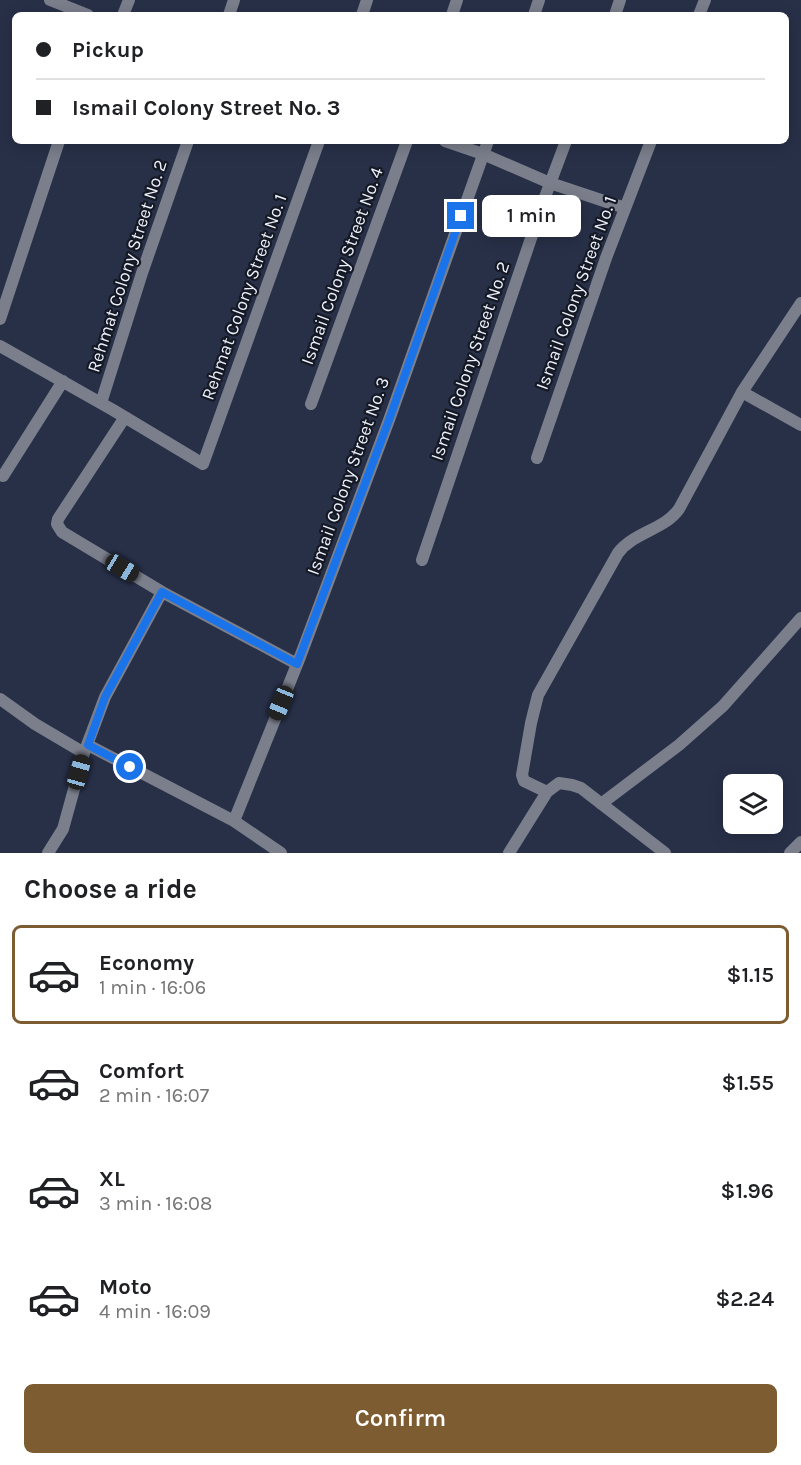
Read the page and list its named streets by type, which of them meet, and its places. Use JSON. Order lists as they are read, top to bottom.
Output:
{
  "streets": {
    "street": [
      "Rehmat Colony Street No. 2",
      "Ismail Colony Street No. 4",
      "Ismail Colony Street No. 1",
      "Rehmat Colony Street No. 1",
      "Ismail Colony Street No. 2",
      "Ismail Colony Street No. 3"
    ]
  },
  "page": {
    "banner": ["Pickup", "Ismail Colony Street No. 3"],
    "bubble": "1 min",
    "heading": "Choose a ride",
    "list": [
      {
        "name": "Economy",
        "note": "1 min · 16:06",
        "value": "$1.15"
      },
      {
        "name": "Comfort",
        "note": "2 min · 16:07",
        "value": "$1.55"
      },
      {
        "name": "XL",
        "note": "3 min · 16:08",
        "value": "$1.96"
      },
      {
        "name": "Moto",
        "note": "4 min · 16:09",
        "value": "$2.24"
      }
    ],
    "buttons": "Confirm"
  }
}
